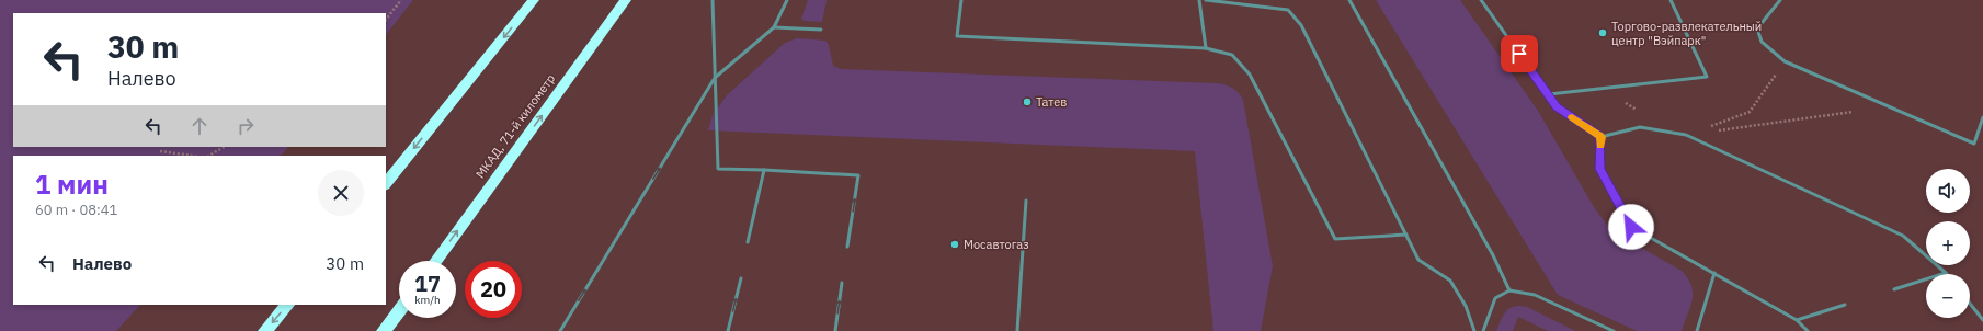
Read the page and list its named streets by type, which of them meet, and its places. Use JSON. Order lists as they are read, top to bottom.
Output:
{
  "streets": {
    "highway": ["МКАД, 71-й километр"]
  },
  "places": ["Торгово-развлекательный центр \"Вэйпарк\"", "Татев", "Мосавтогаз"],
  "page": {
    "turn": ["30 m", "Налево"],
    "heading": ["1 мин", "60 m · 08:41"],
    "map_buttons": ["+", "−"],
    "list": [
      {
        "name": "Налево",
        "value": "30 m"
      }
    ],
    "speed": "17 km/h",
    "limit": "20"
  }
}
